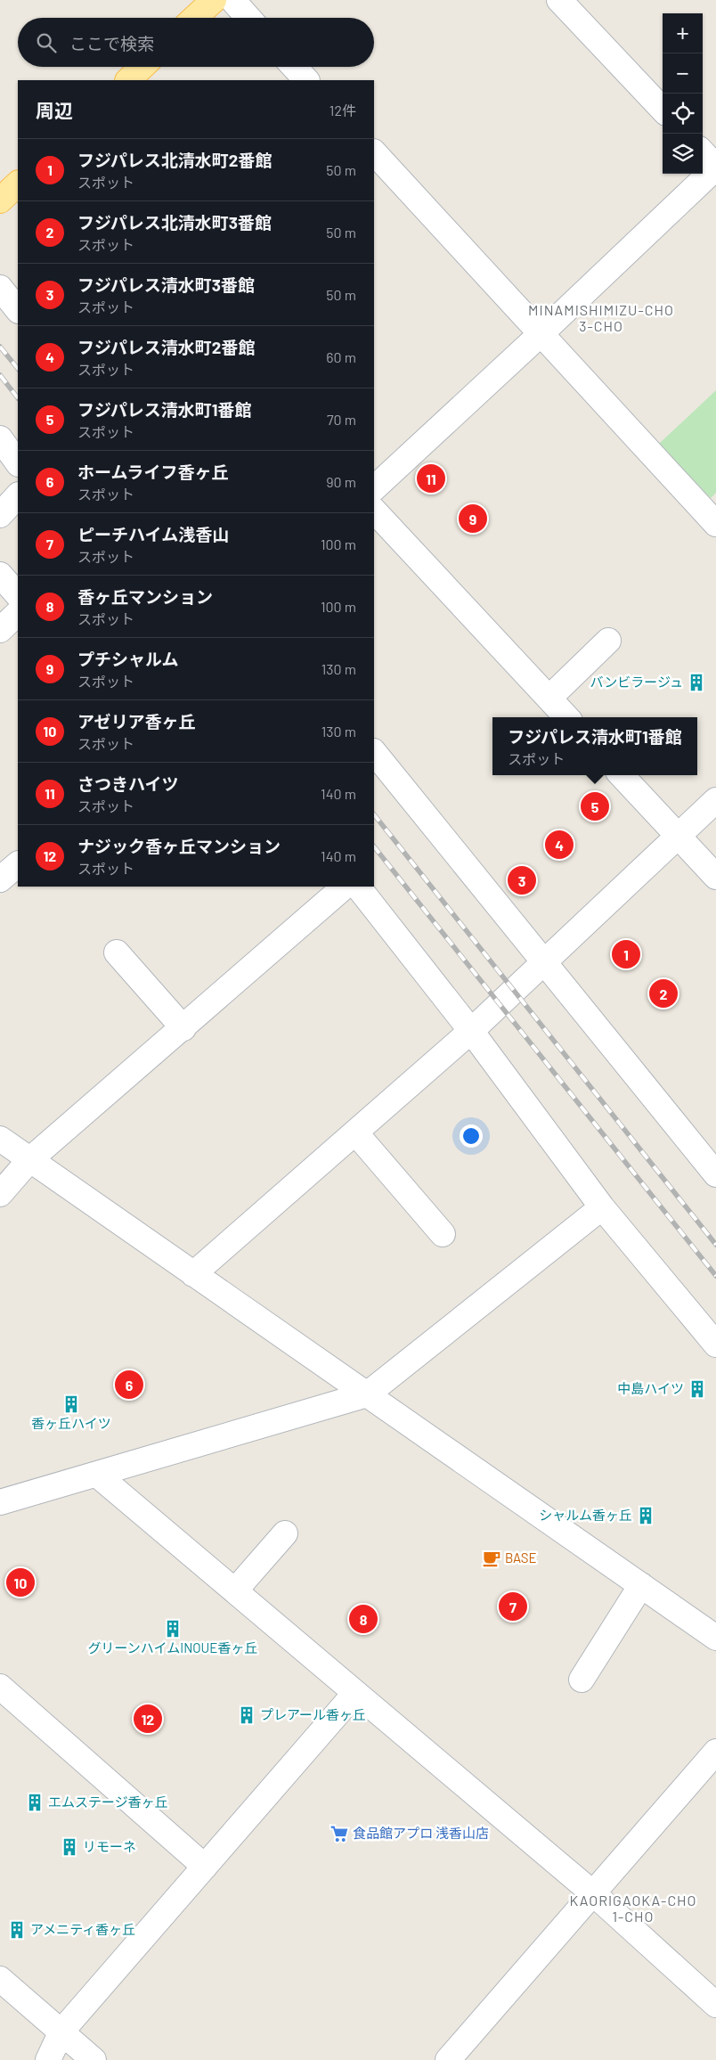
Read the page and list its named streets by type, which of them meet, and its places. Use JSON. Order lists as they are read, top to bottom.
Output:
{
  "districts": ["MINAMISHIMIZU-CHO 3-CHO", "KAORIGAOKA-CHO 1-CHO"],
  "places": {
    "building": [
      "バンビラージュ",
      "中島ハイツ",
      "香ヶ丘ハイツ",
      "シャルム香ヶ丘",
      "グリーンハイムINOUE香ヶ丘",
      "プレアール香ヶ丘",
      "エムステージ香ヶ丘",
      "リモーネ",
      "アメニティ香ヶ丘"
    ],
    "cafe": ["BASE"],
    "supermarket": ["食品館アプロ 浅香山店"]
  },
  "page": {
    "map_buttons": ["+", "−"],
    "search": "ここで検索",
    "heading": ["周辺", "12件"],
    "list": [
      {
        "mark": "1",
        "name": "フジパレス北清水町2番館",
        "note": "スポット",
        "value": "50 m"
      },
      {
        "mark": "2",
        "name": "フジパレス北清水町3番館",
        "note": "スポット",
        "value": "50 m"
      },
      {
        "mark": "3",
        "name": "フジパレス清水町3番館",
        "note": "スポット",
        "value": "50 m"
      },
      {
        "mark": "4",
        "name": "フジパレス清水町2番館",
        "note": "スポット",
        "value": "60 m"
      },
      {
        "mark": "5",
        "name": "フジパレス清水町1番館",
        "note": "スポット",
        "value": "70 m"
      },
      {
        "mark": "6",
        "name": "ホームライフ香ヶ丘",
        "note": "スポット",
        "value": "90 m"
      },
      {
        "mark": "7",
        "name": "ピーチハイム浅香山",
        "note": "スポット",
        "value": "100 m"
      },
      {
        "mark": "8",
        "name": "香ヶ丘マンション",
        "note": "スポット",
        "value": "100 m"
      },
      {
        "mark": "9",
        "name": "プチシャルム",
        "note": "スポット",
        "value": "130 m"
      },
      {
        "mark": "10",
        "name": "アゼリア香ヶ丘",
        "note": "スポット",
        "value": "130 m"
      },
      {
        "mark": "11",
        "name": "さつきハイツ",
        "note": "スポット",
        "value": "140 m"
      },
      {
        "mark": "12",
        "name": "ナジック香ヶ丘マンション",
        "note": "スポット",
        "value": "140 m"
      }
    ],
    "pins": [
      "11",
      "9",
      "5",
      "4",
      "3",
      "1",
      "2",
      "6",
      "10",
      "7",
      "8",
      "12"
    ],
    "popup": ["フジパレス清水町1番館", "スポット"]
  }
}
